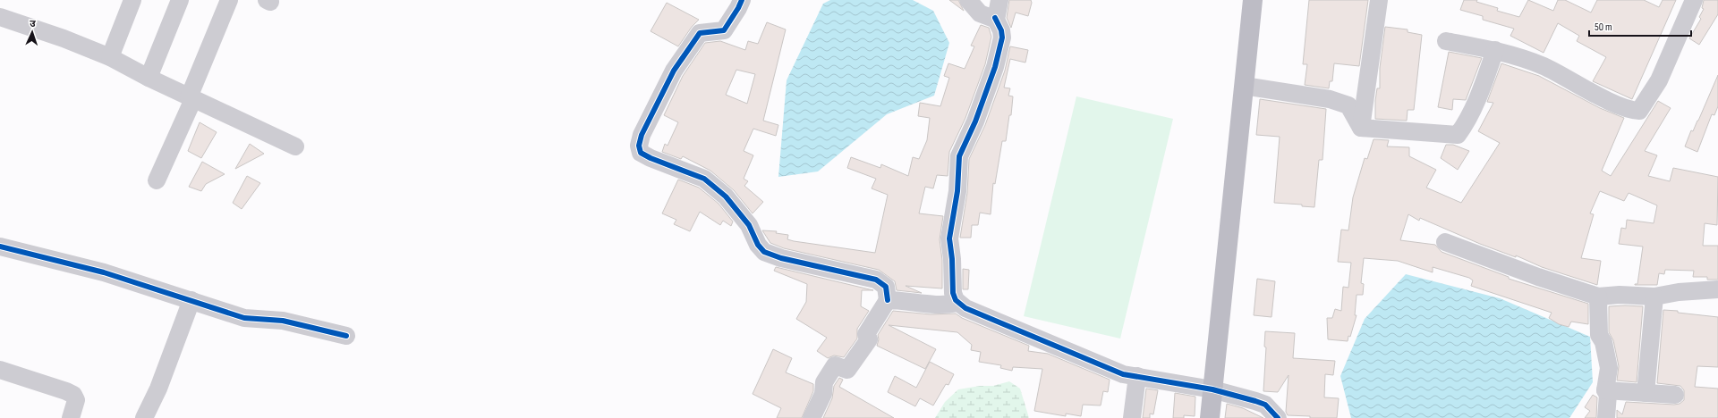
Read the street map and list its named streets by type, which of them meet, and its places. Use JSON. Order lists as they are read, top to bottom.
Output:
{
  "scale_bar": "50 m",
  "north": "top"
}
